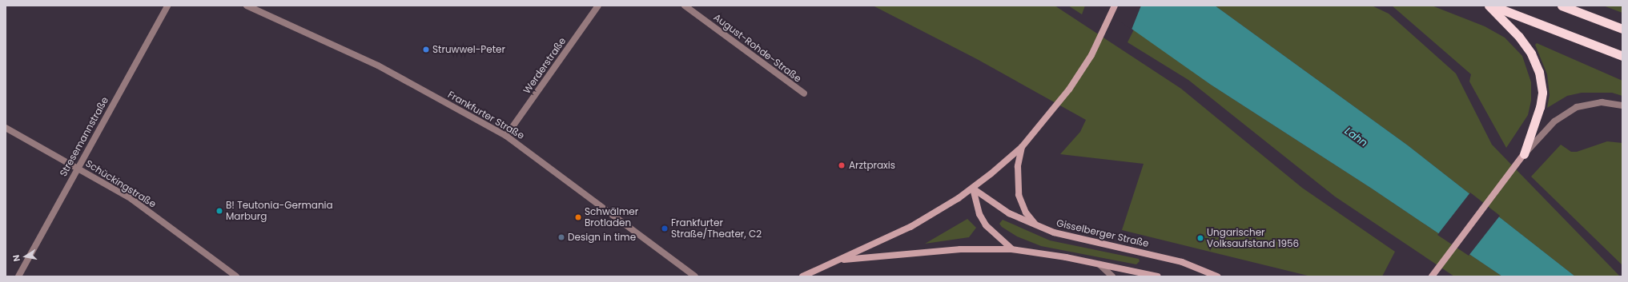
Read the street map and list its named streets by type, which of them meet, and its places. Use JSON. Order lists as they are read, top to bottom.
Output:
{
  "streets": {
    "main road": ["Gisselberger Straße"],
    "street": [
      "August-Rohde-Straße",
      "Werderstraße",
      "Frankfurter Straße",
      "Stresemannstraße",
      "Schückingstraße"
    ]
  },
  "crossings": [
    ["Werderstraße", "Frankfurter Straße"],
    ["Stresemannstraße", "Schückingstraße"]
  ],
  "water": ["Lahn"],
  "places": [
    "Struwwel-Peter",
    "Arztpraxis",
    "B! Teutonia-Germania Marburg",
    "Schwälmer Brotladen",
    "Frankfurter Straße/Theater, C2",
    "Design in time",
    "Ungarischer Volksaufstand 1956"
  ],
  "north": "left"
}
